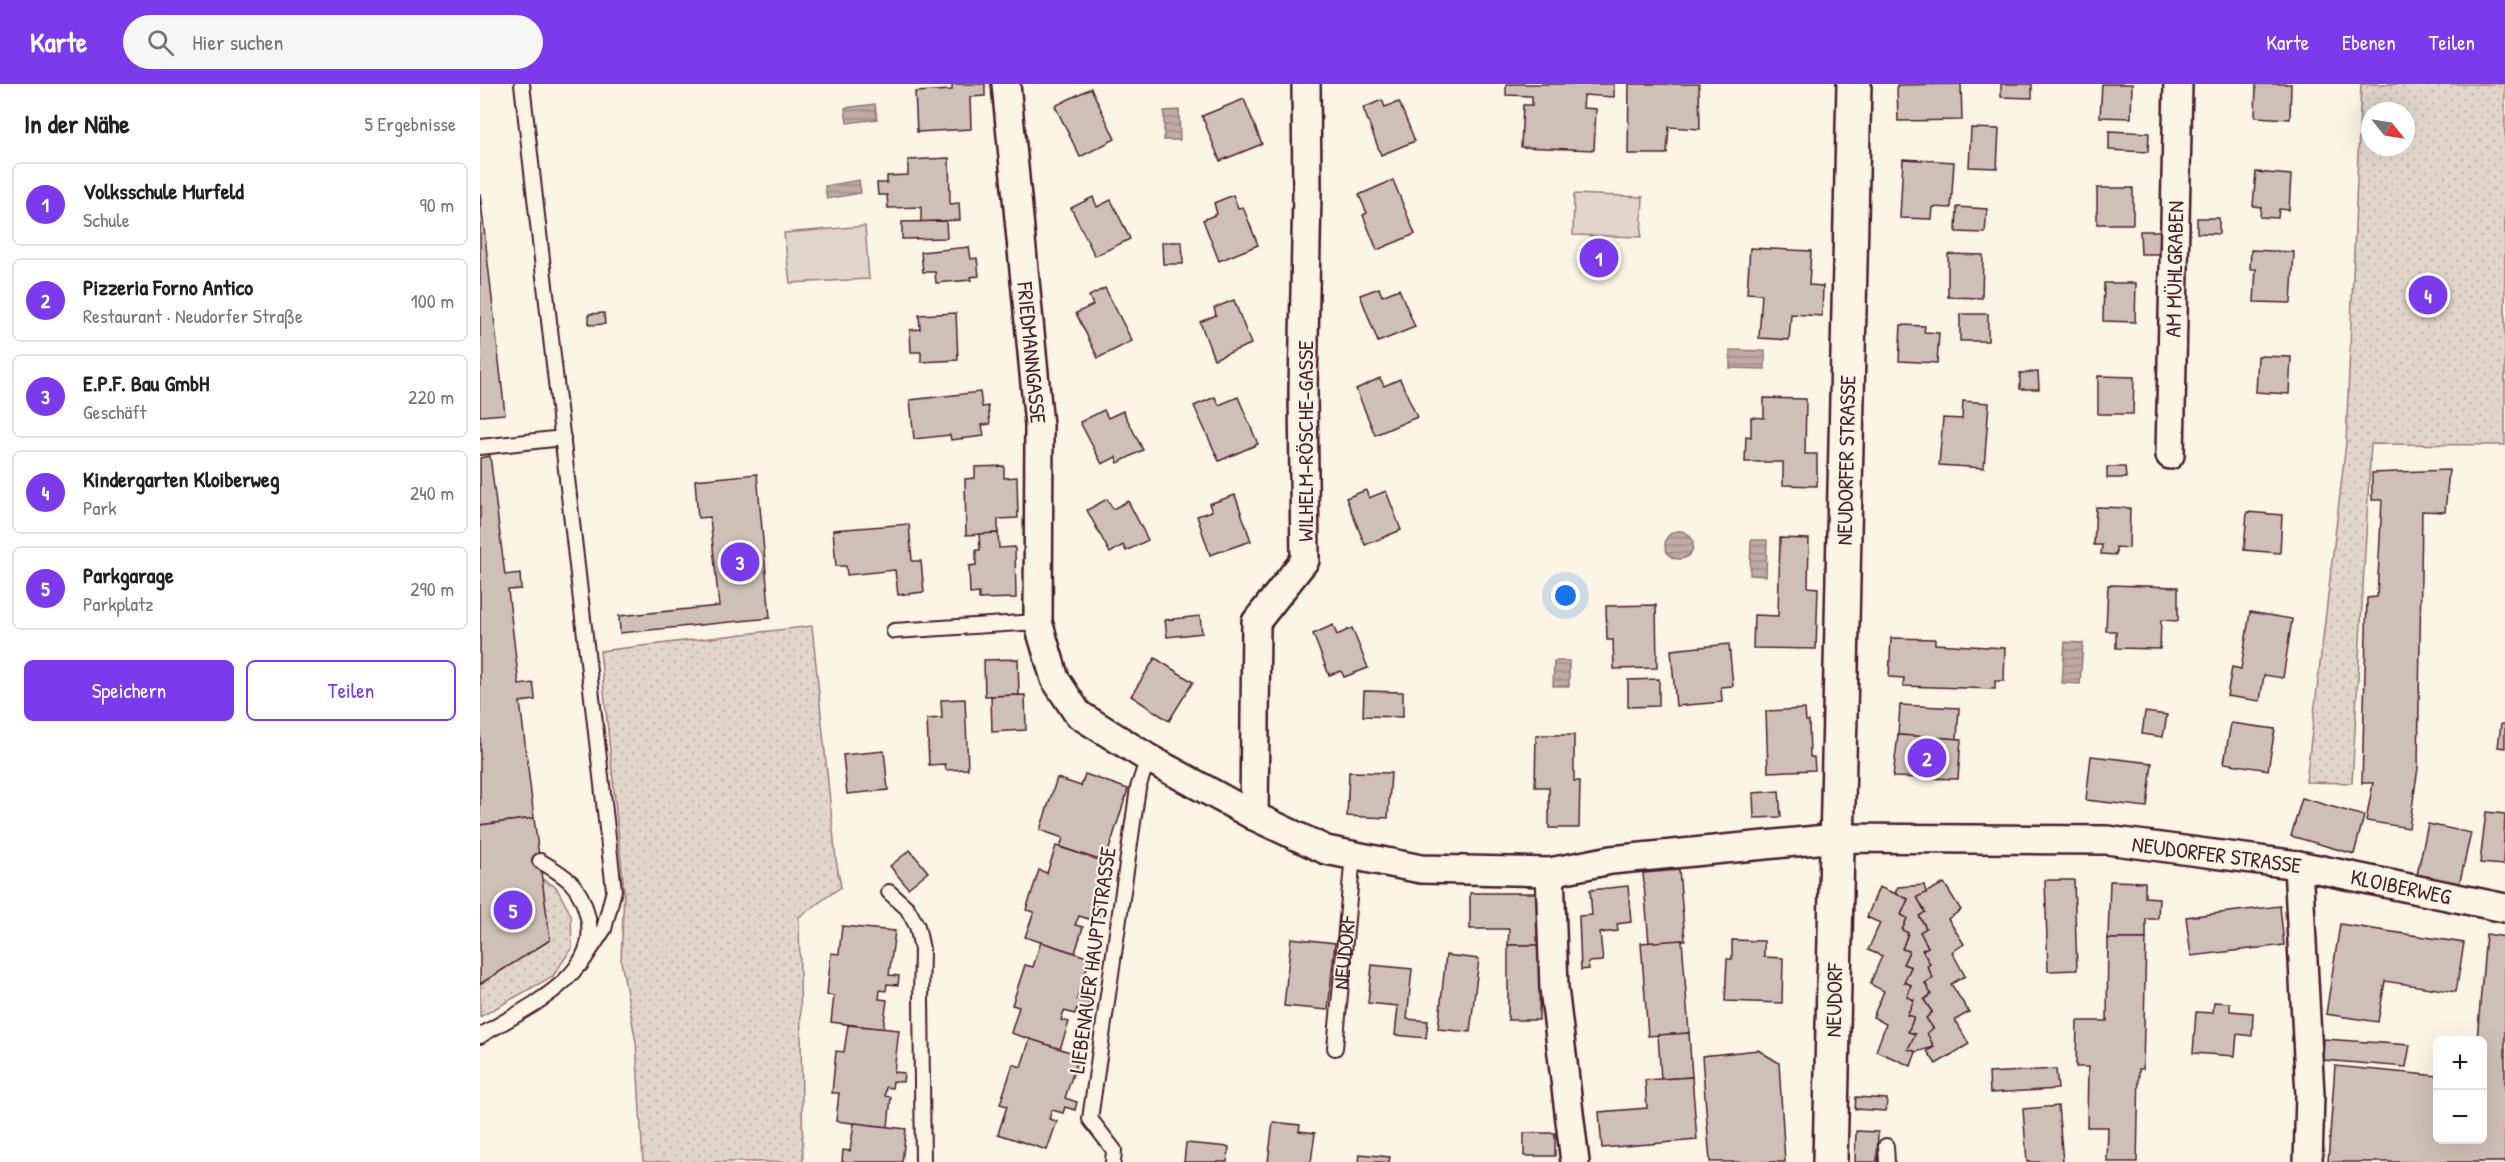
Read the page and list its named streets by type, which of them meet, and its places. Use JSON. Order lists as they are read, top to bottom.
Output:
{
  "streets": {
    "street": [
      "AM MÜHLGRABEN",
      "FRIEDMANNGASSE",
      "WILHELM-RÖSCHE-GASSE",
      "NEUDORFER STRASSE",
      "KLOIBERWEG",
      "NEUDORF"
    ],
    "lane": ["LIEBENAUER HAUPTSTRASSE"]
  },
  "crossings": [
    ["FRIEDMANNGASSE", "WILHELM-RÖSCHE-GASSE"],
    ["FRIEDMANNGASSE", "LIEBENAUER HAUPTSTRASSE"],
    ["NEUDORFER STRASSE", "KLOIBERWEG"],
    ["NEUDORFER STRASSE", "NEUDORF"]
  ],
  "north": "bottom right",
  "page": {
    "header": "Karte",
    "search": "Hier suchen",
    "nav": ["Karte", "Ebenen", "Teilen"],
    "heading": ["In der Nähe", "5 Ergebnisse"],
    "list": [
      {
        "mark": "1",
        "name": "Volksschule Murfeld",
        "note": "Schule",
        "value": "90 m"
      },
      {
        "mark": "2",
        "name": "Pizzeria Forno Antico",
        "note": "Restaurant · Neudorfer Straße",
        "value": "100 m"
      },
      {
        "mark": "3",
        "name": "E.P.F. Bau GmbH",
        "note": "Geschäft",
        "value": "220 m"
      },
      {
        "mark": "4",
        "name": "Kindergarten Kloiberweg",
        "note": "Park",
        "value": "240 m"
      },
      {
        "mark": "5",
        "name": "Parkgarage",
        "note": "Parkplatz",
        "value": "290 m"
      }
    ],
    "pins": [
      "1",
      "4",
      "3",
      "2",
      "5"
    ],
    "buttons": ["Speichern", "Teilen"],
    "map_buttons": ["+", "−"]
  }
}
